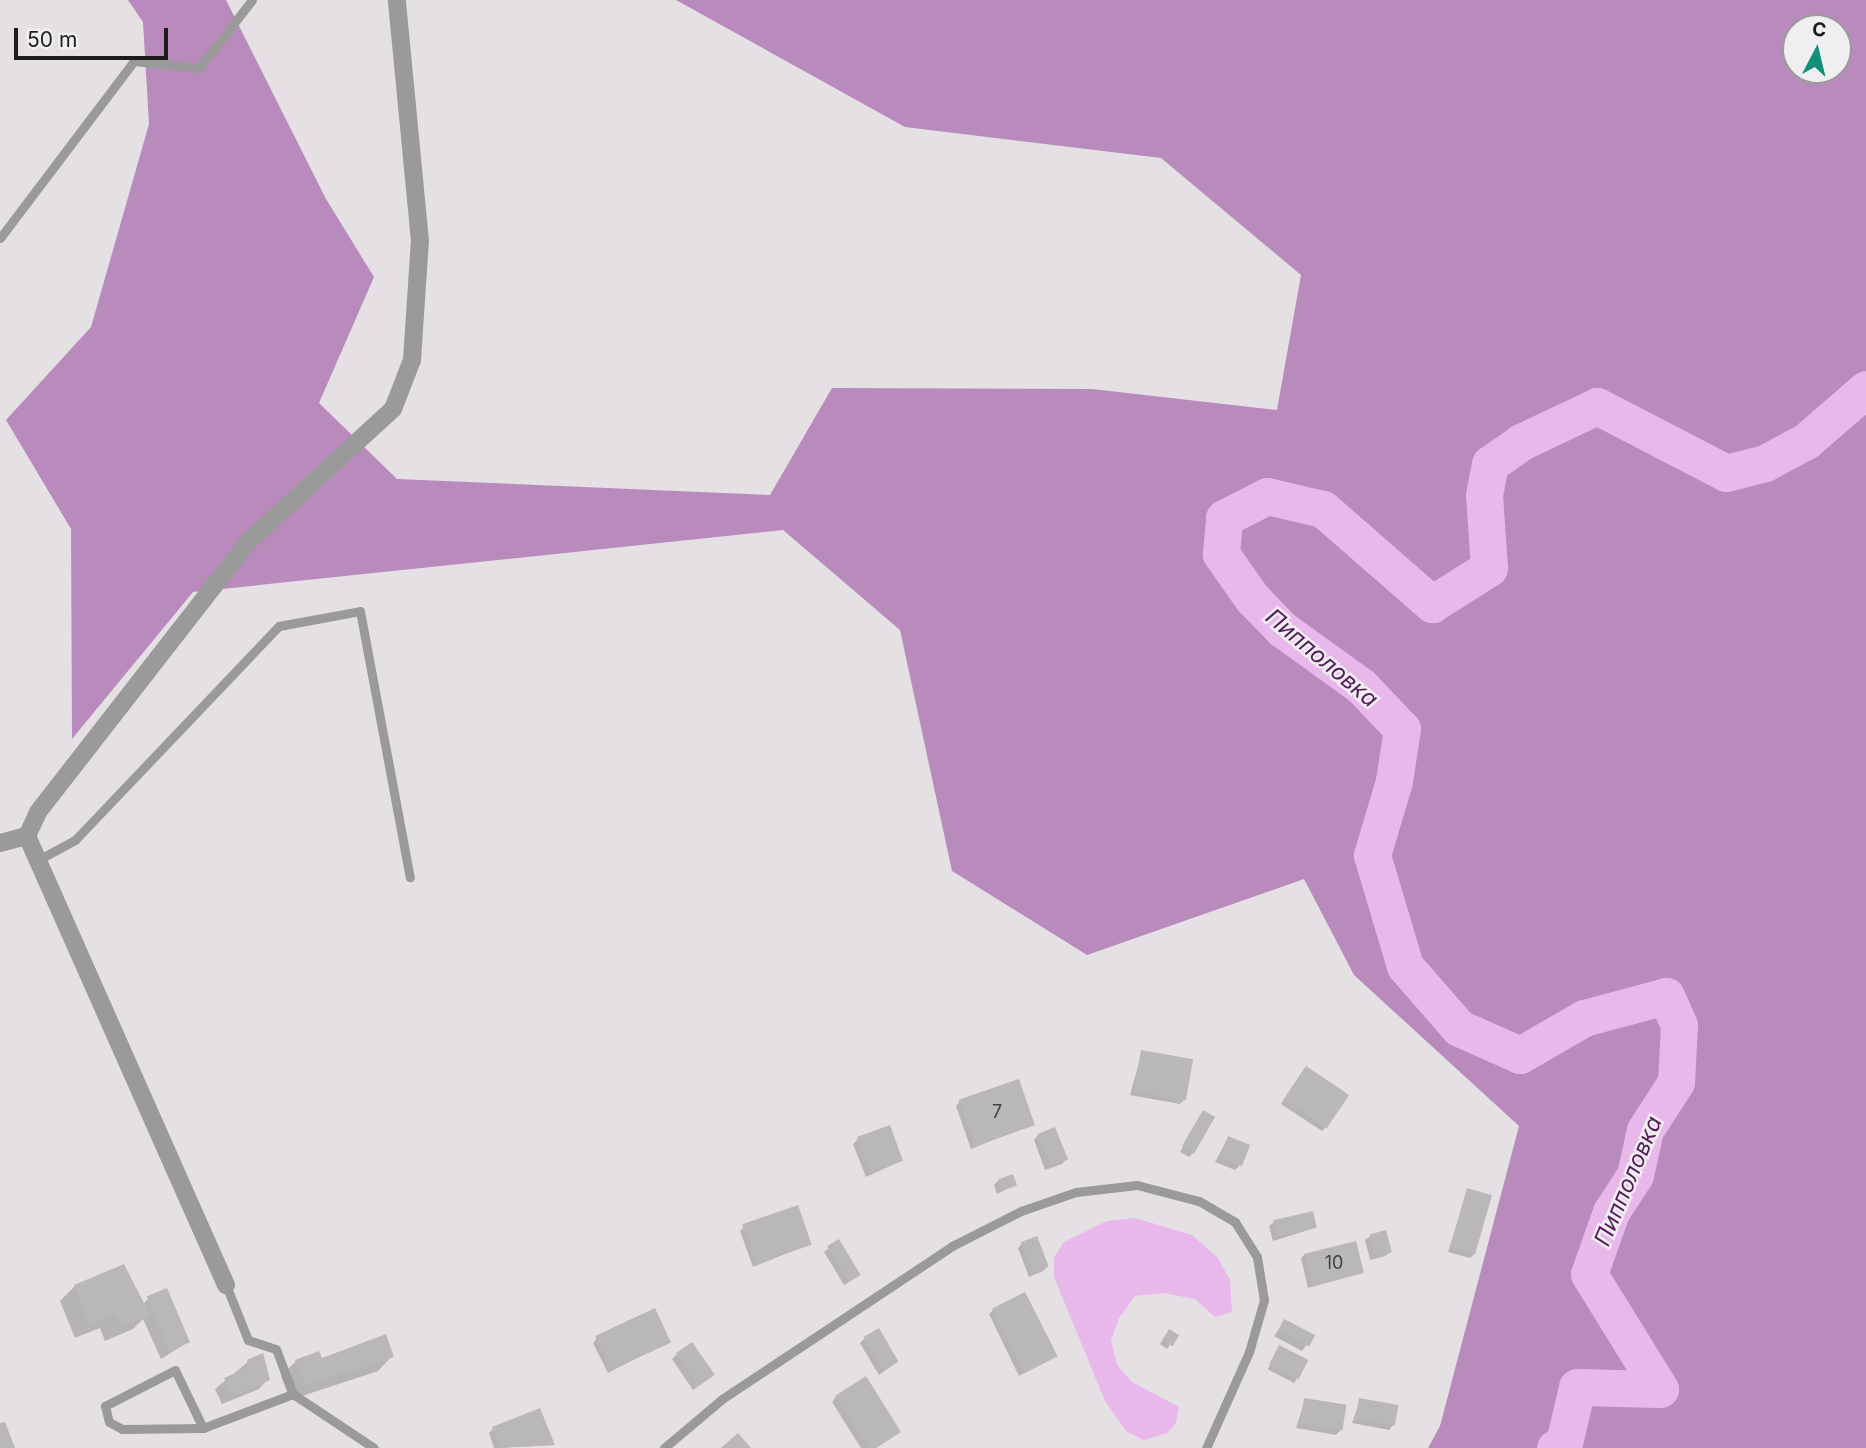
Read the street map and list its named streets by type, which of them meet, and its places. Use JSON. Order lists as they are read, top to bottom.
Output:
{
  "water": ["Пипполовка"],
  "house_numbers": ["7", "10"],
  "scale_bar": "50 m",
  "north": "top"
}
